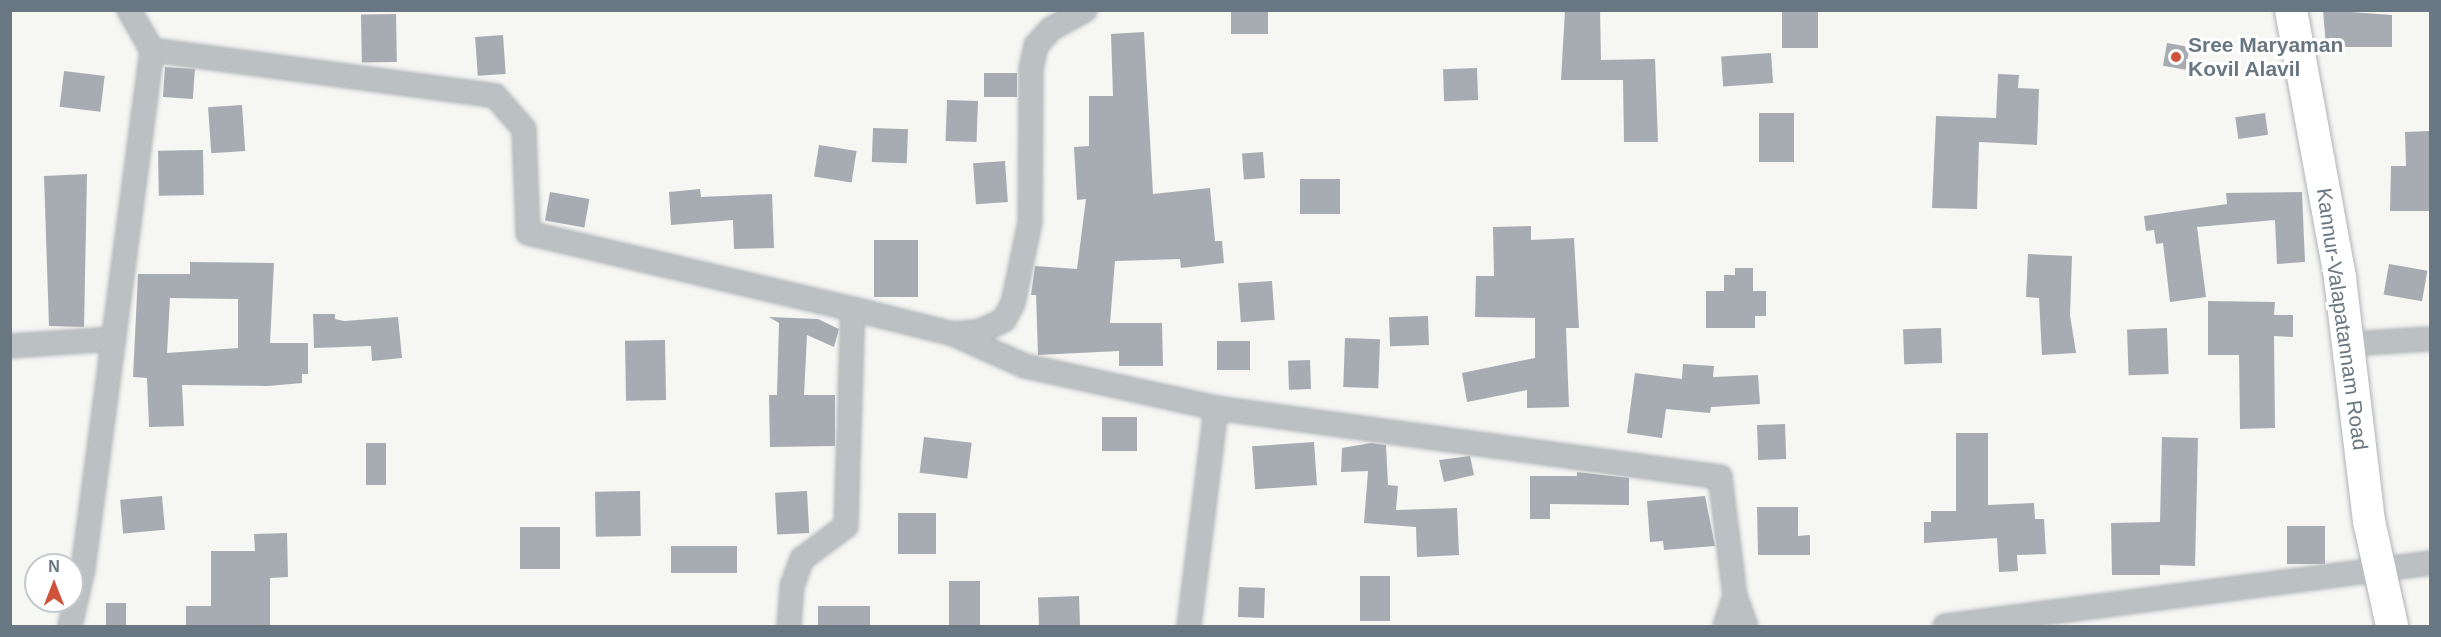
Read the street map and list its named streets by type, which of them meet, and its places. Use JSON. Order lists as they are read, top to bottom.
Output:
{
  "streets": {
    "main road": ["Kannur-Valapatannam Road"]
  },
  "places": ["Sree Maryaman Kovil Alavil"],
  "north": "top"
}
